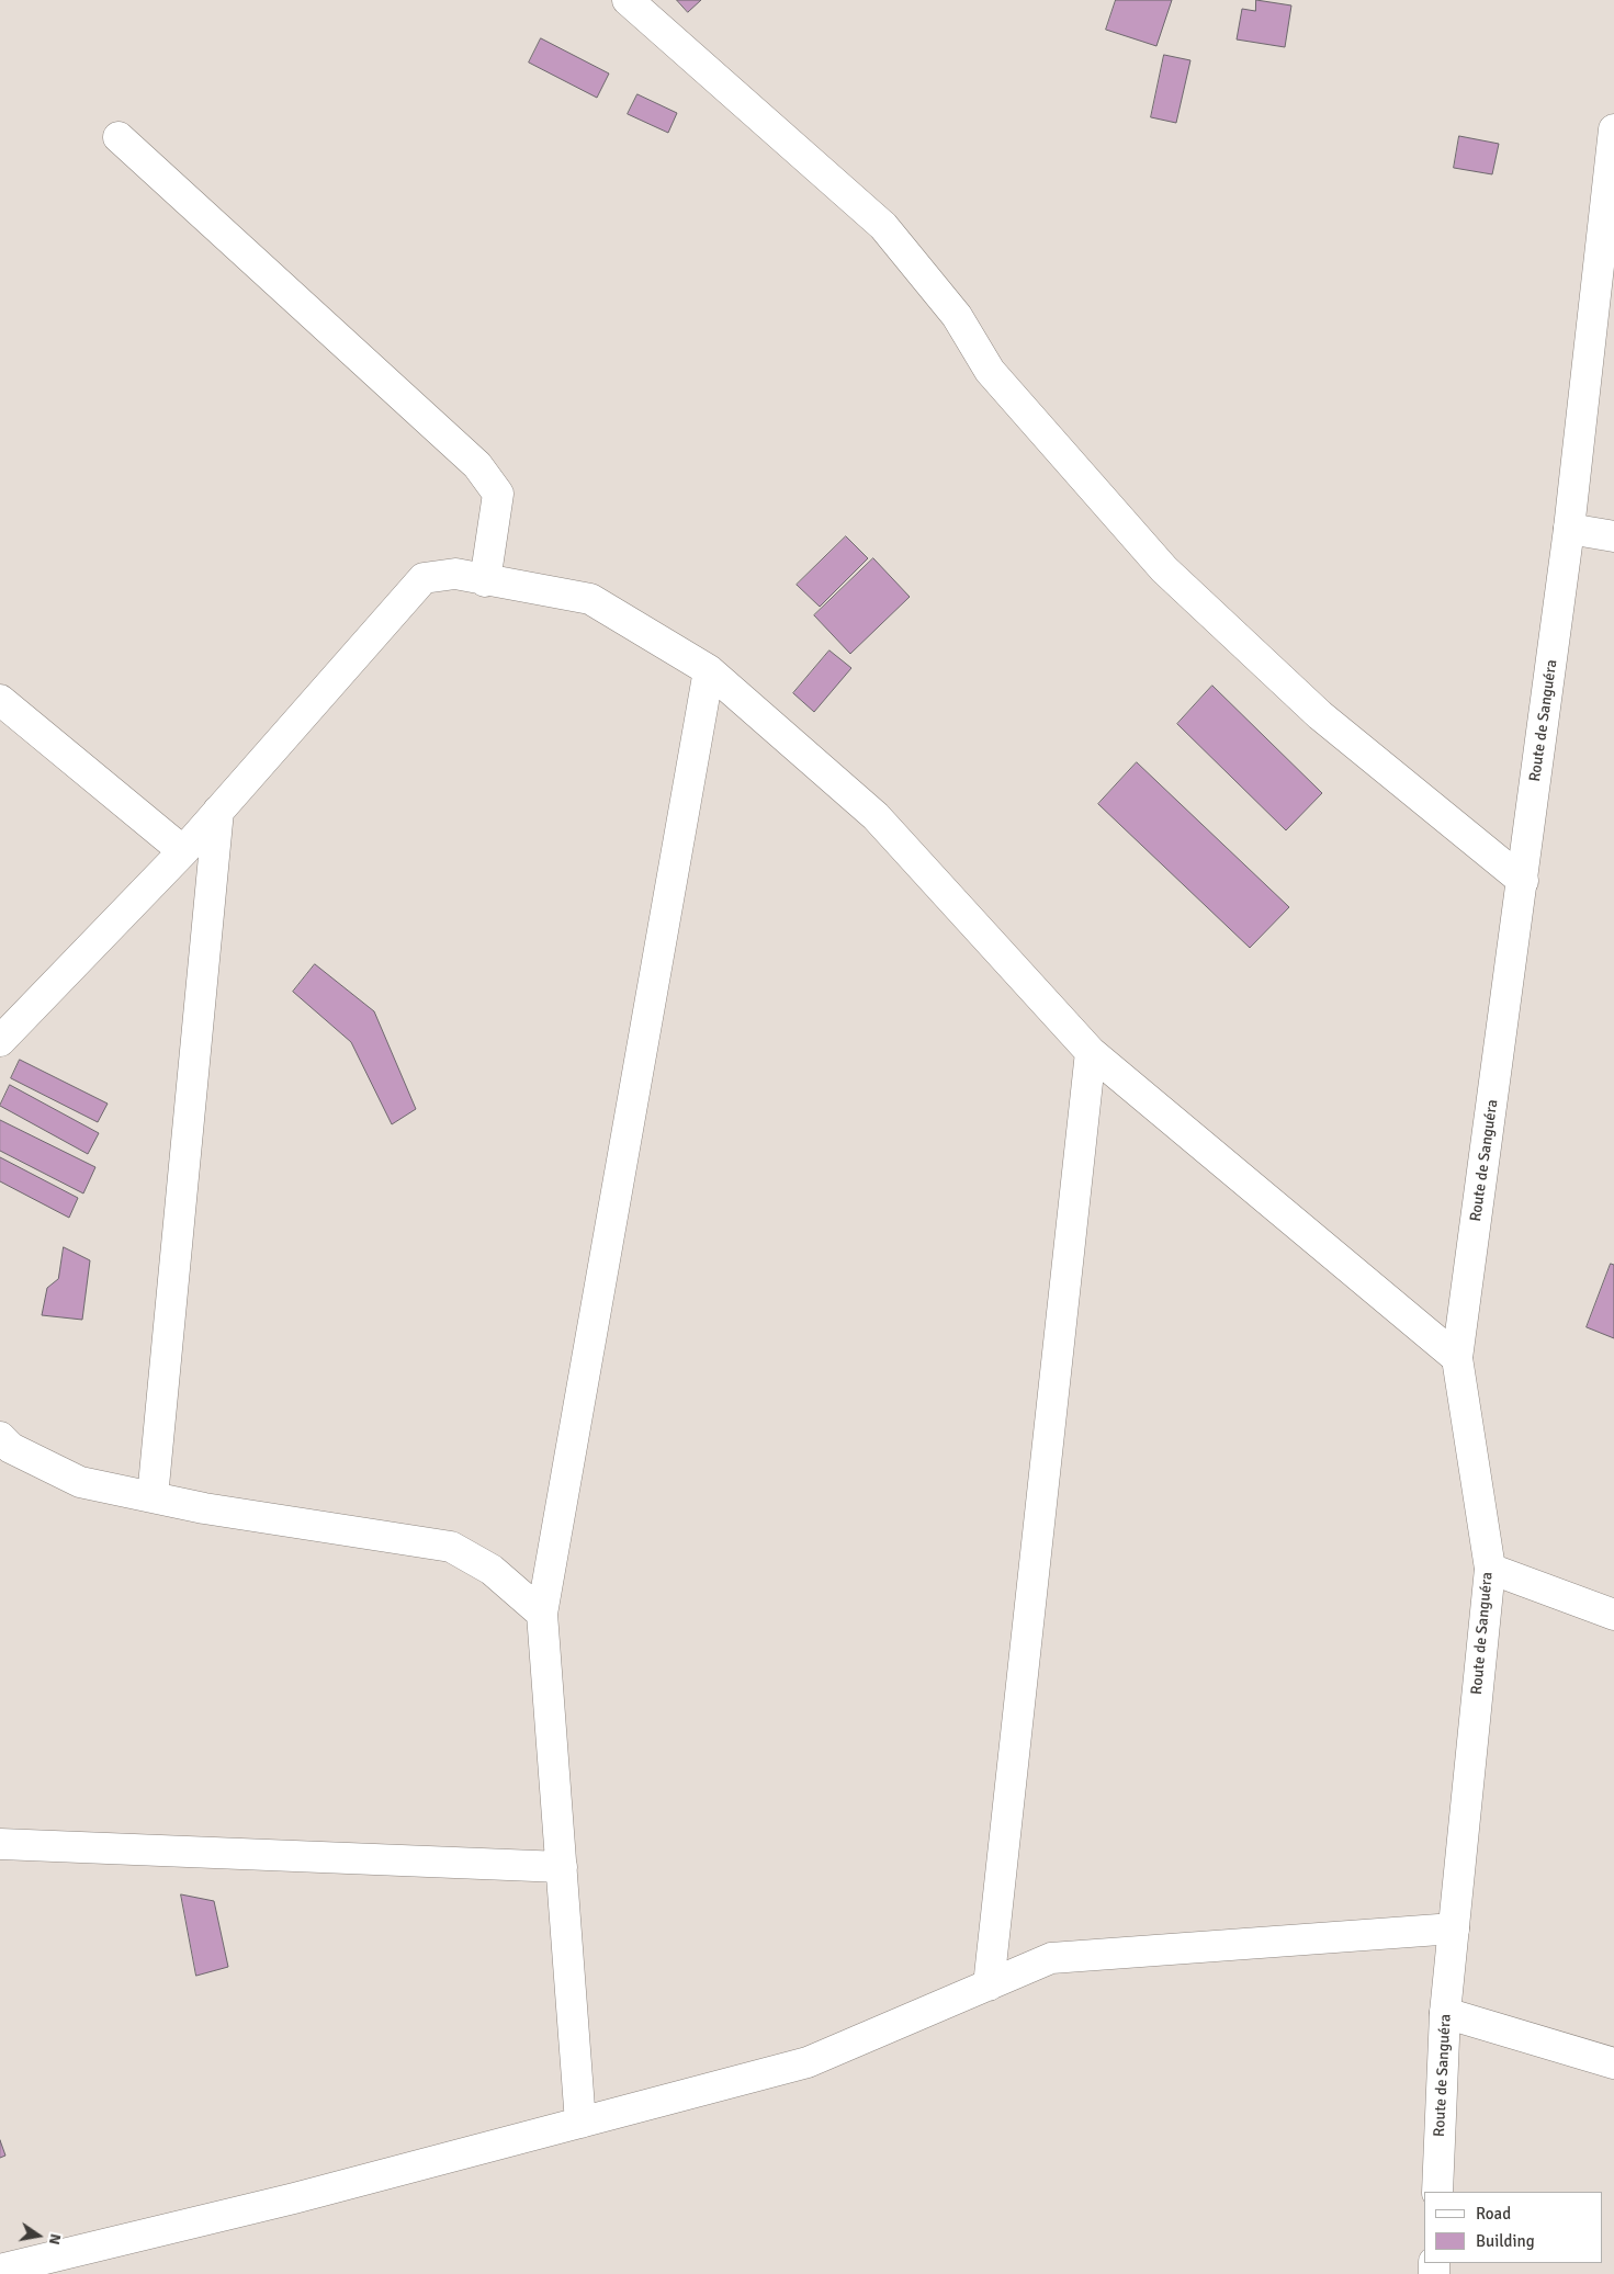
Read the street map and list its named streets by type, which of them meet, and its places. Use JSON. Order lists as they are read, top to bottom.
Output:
{
  "streets": {
    "street": ["Route de Sanguéra"]
  },
  "legend": ["Road", "Building"],
  "north": "right"
}
